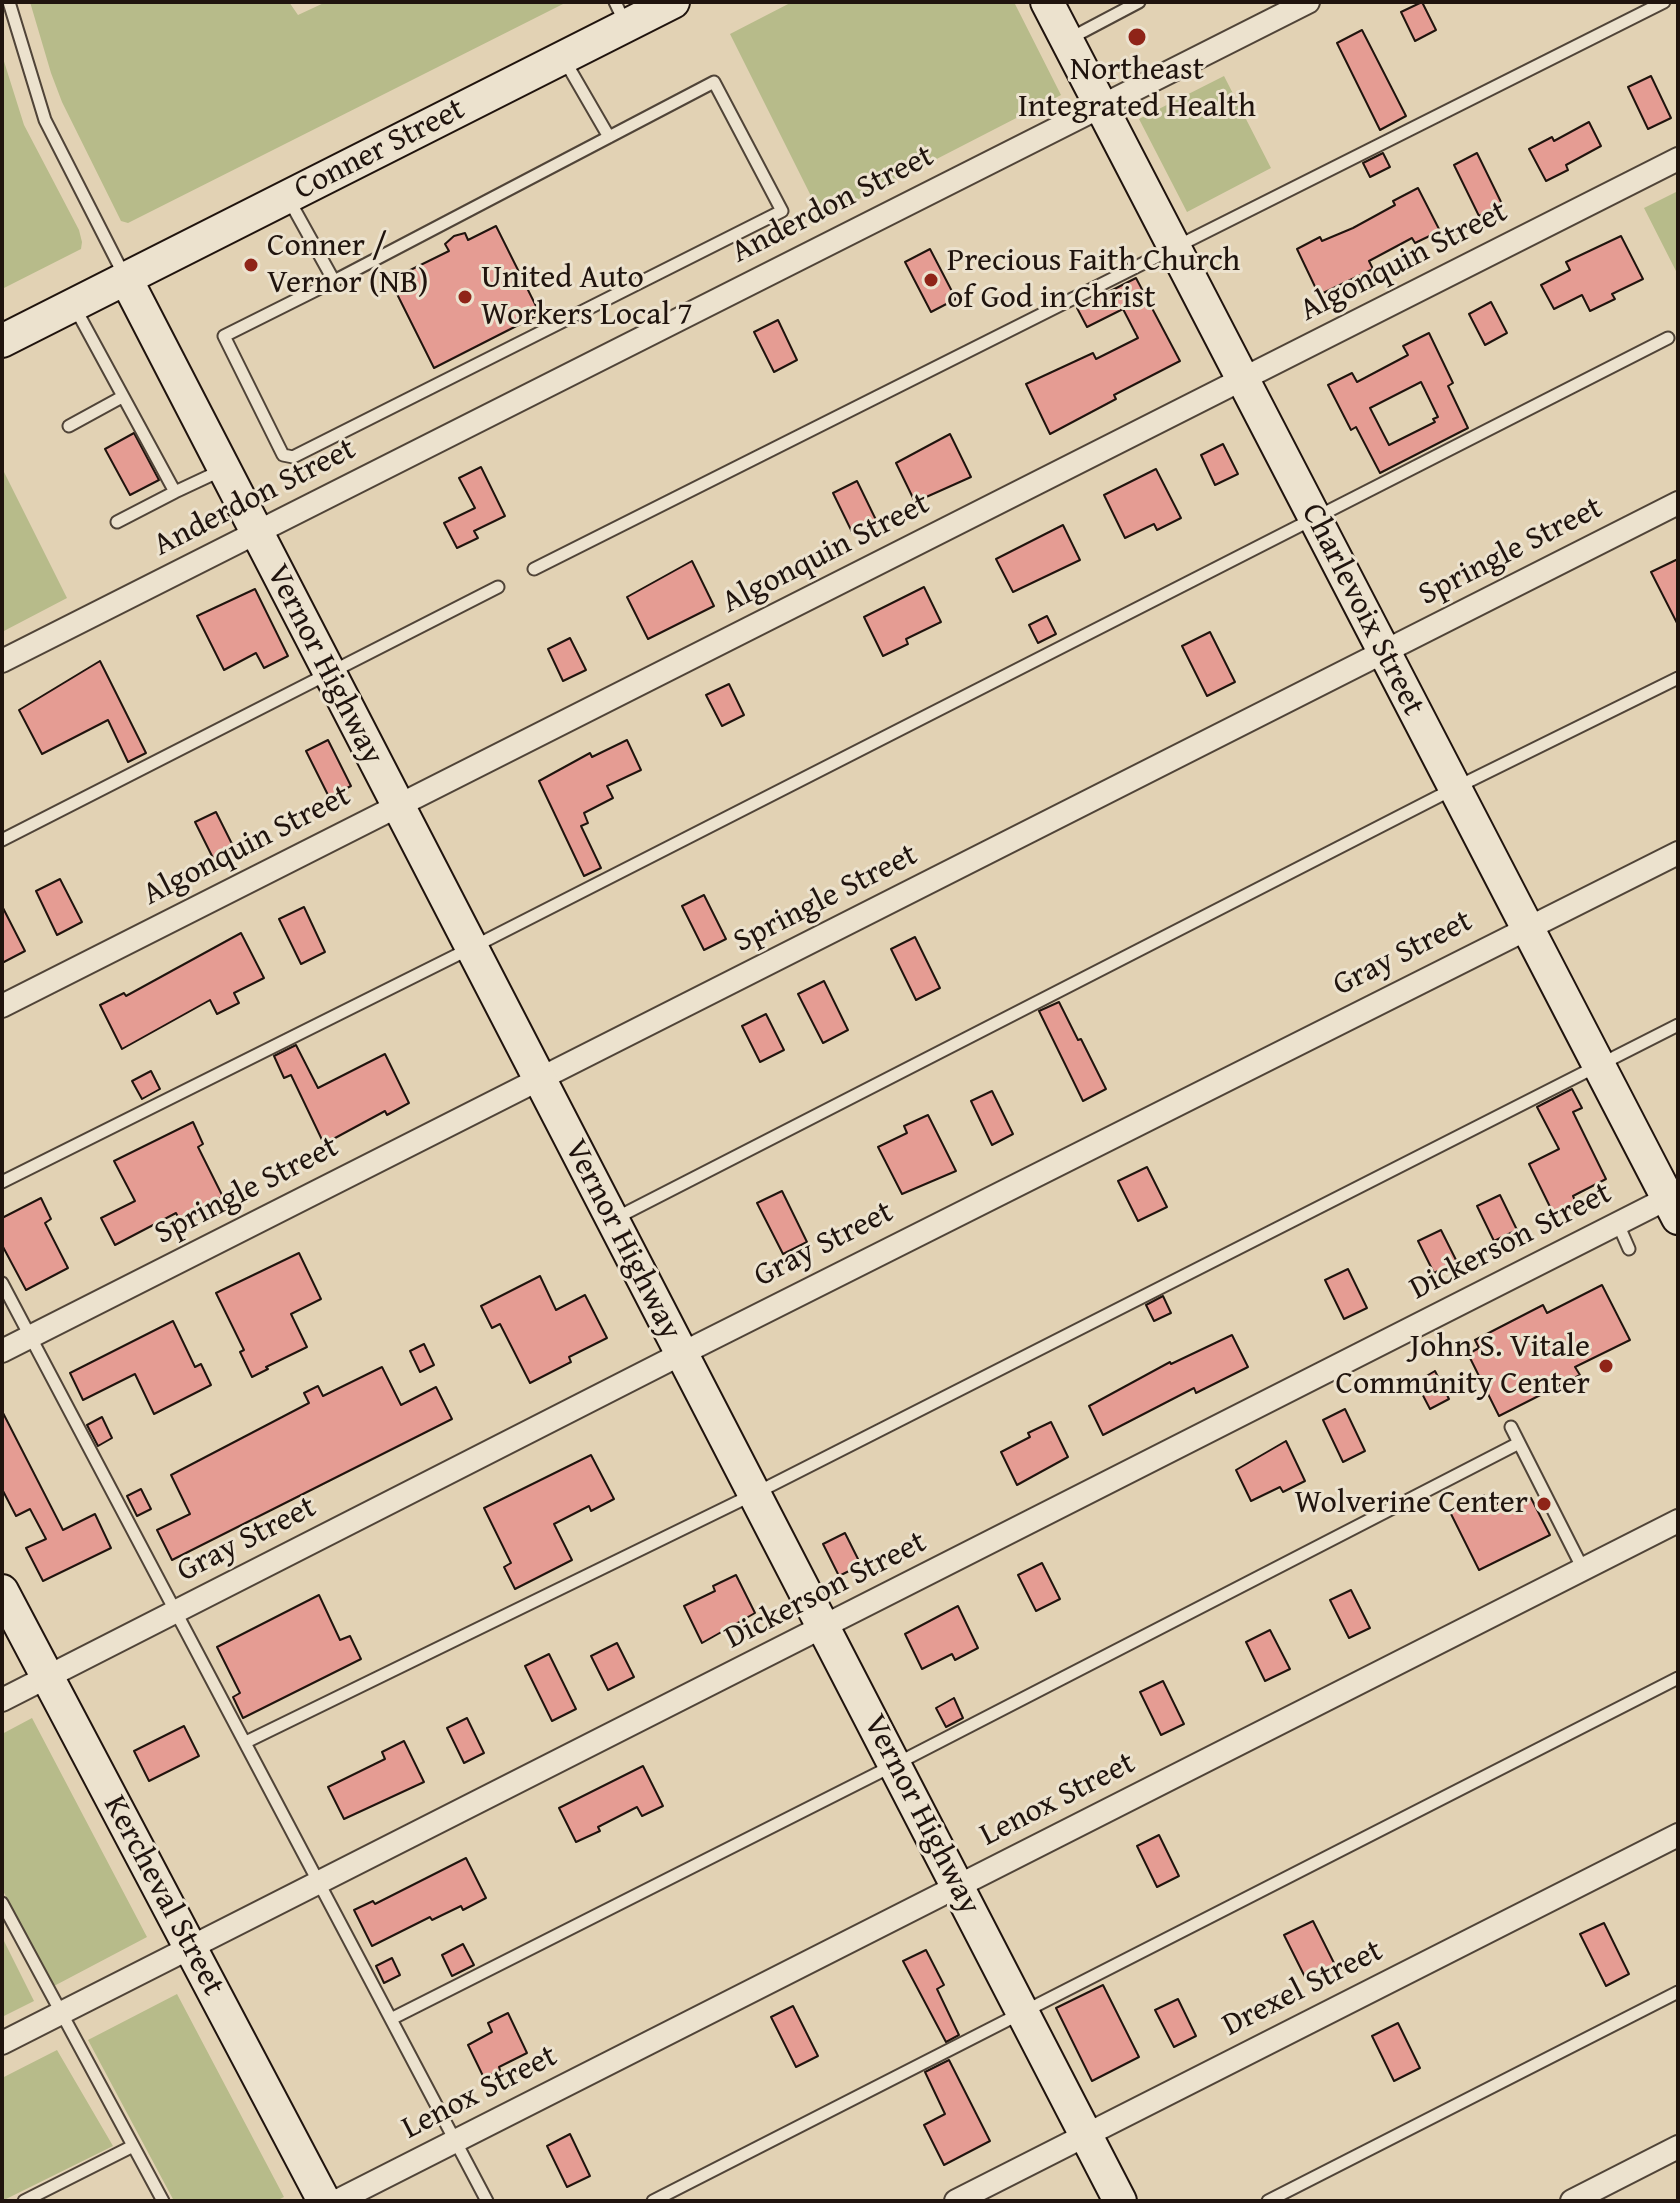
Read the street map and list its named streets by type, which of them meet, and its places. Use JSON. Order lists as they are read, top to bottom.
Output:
{
  "streets": {
    "street": [
      "Conner Street",
      "Anderdon Street",
      "Algonquin Street",
      "Springle Street",
      "Charlevoix Street",
      "Vernor Highway",
      "Gray Street",
      "Dickerson Street",
      "Lenox Street",
      "Kercheval Street",
      "Drexel Street"
    ]
  },
  "crossings": [
    ["Conner Street", "Vernor Highway"],
    ["Anderdon Street", "Charlevoix Street"],
    ["Anderdon Street", "Vernor Highway"],
    ["Algonquin Street", "Charlevoix Street"],
    ["Algonquin Street", "Vernor Highway"],
    ["Springle Street", "Charlevoix Street"],
    ["Springle Street", "Vernor Highway"],
    ["Charlevoix Street", "Gray Street"],
    ["Charlevoix Street", "Dickerson Street"],
    ["Vernor Highway", "Gray Street"],
    ["Vernor Highway", "Dickerson Street"],
    ["Vernor Highway", "Lenox Street"],
    ["Vernor Highway", "Drexel Street"],
    ["Gray Street", "Kercheval Street"],
    ["Dickerson Street", "Kercheval Street"]
  ],
  "places": [
    "Northeast Integrated Health",
    "Conner / Vernor (NB)",
    "Precious Faith Church of God in Christ",
    "United Auto Workers Local 7",
    "John S. Vitale Community Center",
    "Wolverine Center"
  ]
}
